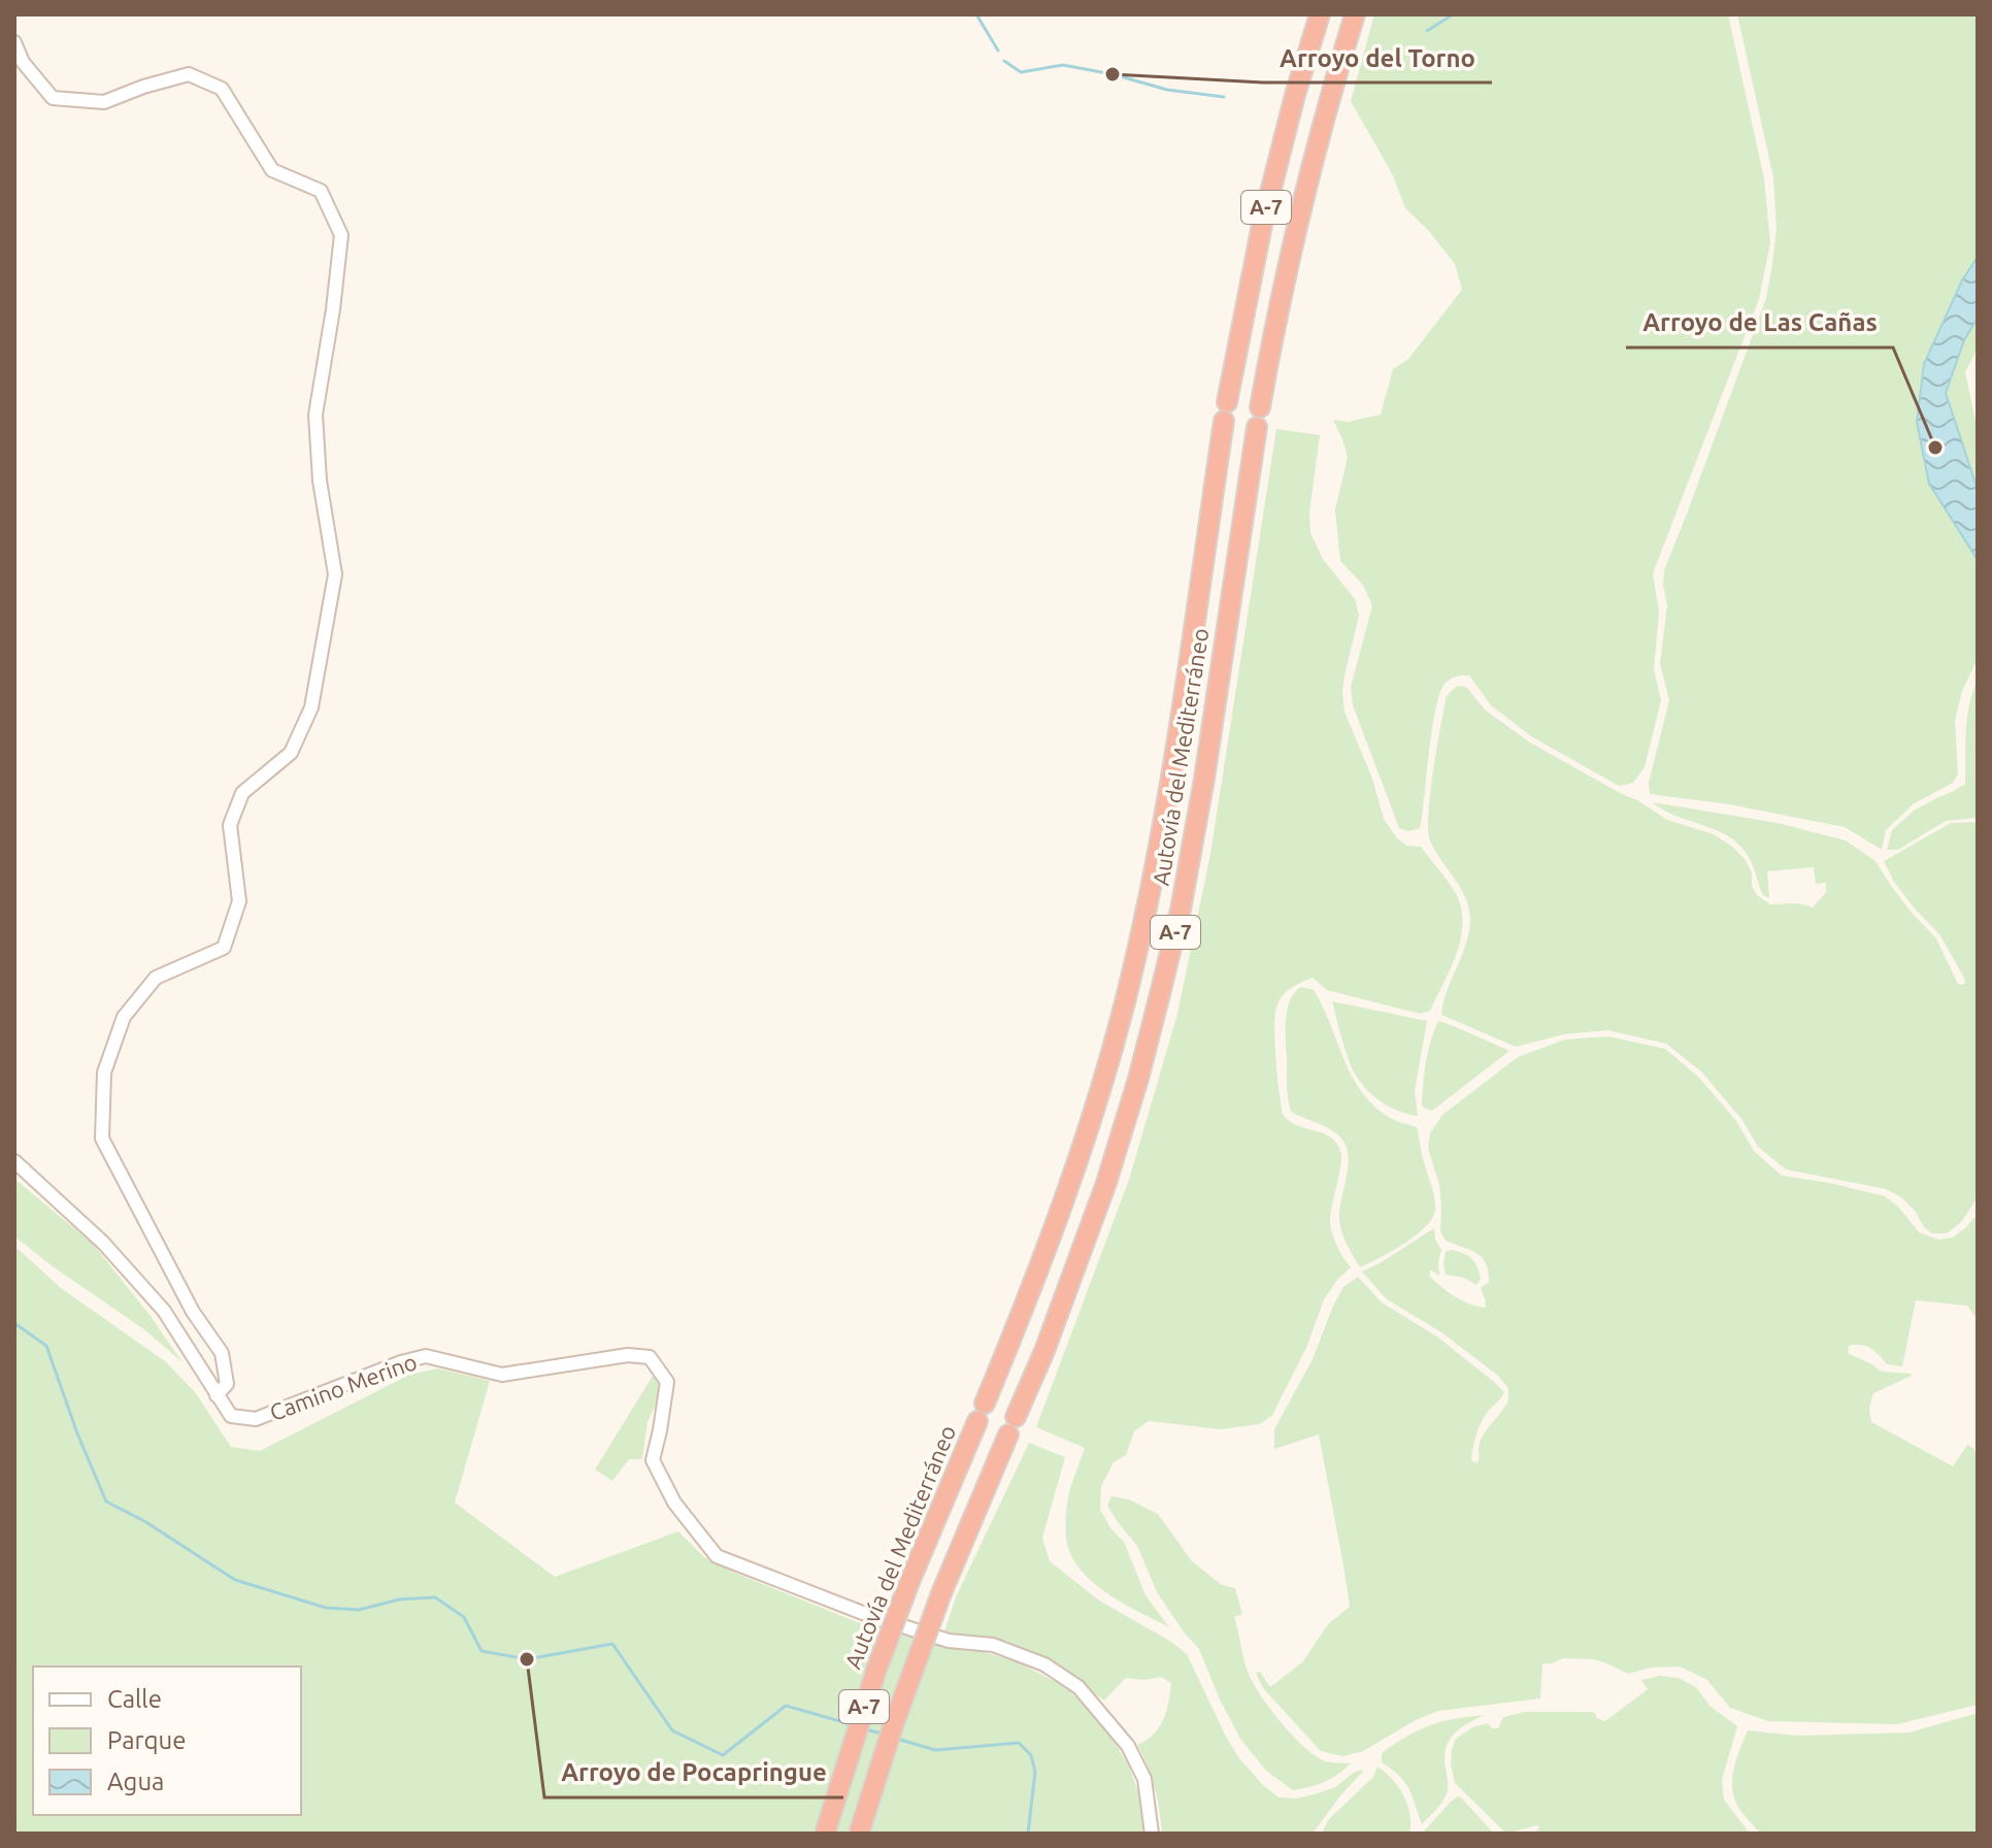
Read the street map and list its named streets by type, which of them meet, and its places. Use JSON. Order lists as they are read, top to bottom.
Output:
{
  "streets": {
    "highway": ["A-7", "Autovía del Mediterráneo"],
    "street": ["Camino Merino"]
  },
  "places": ["Arroyo del Torno", "Arroyo de Las Cañas", "Arroyo de Pocapringue"],
  "legend": ["Calle", "Parque", "Agua"]
}
